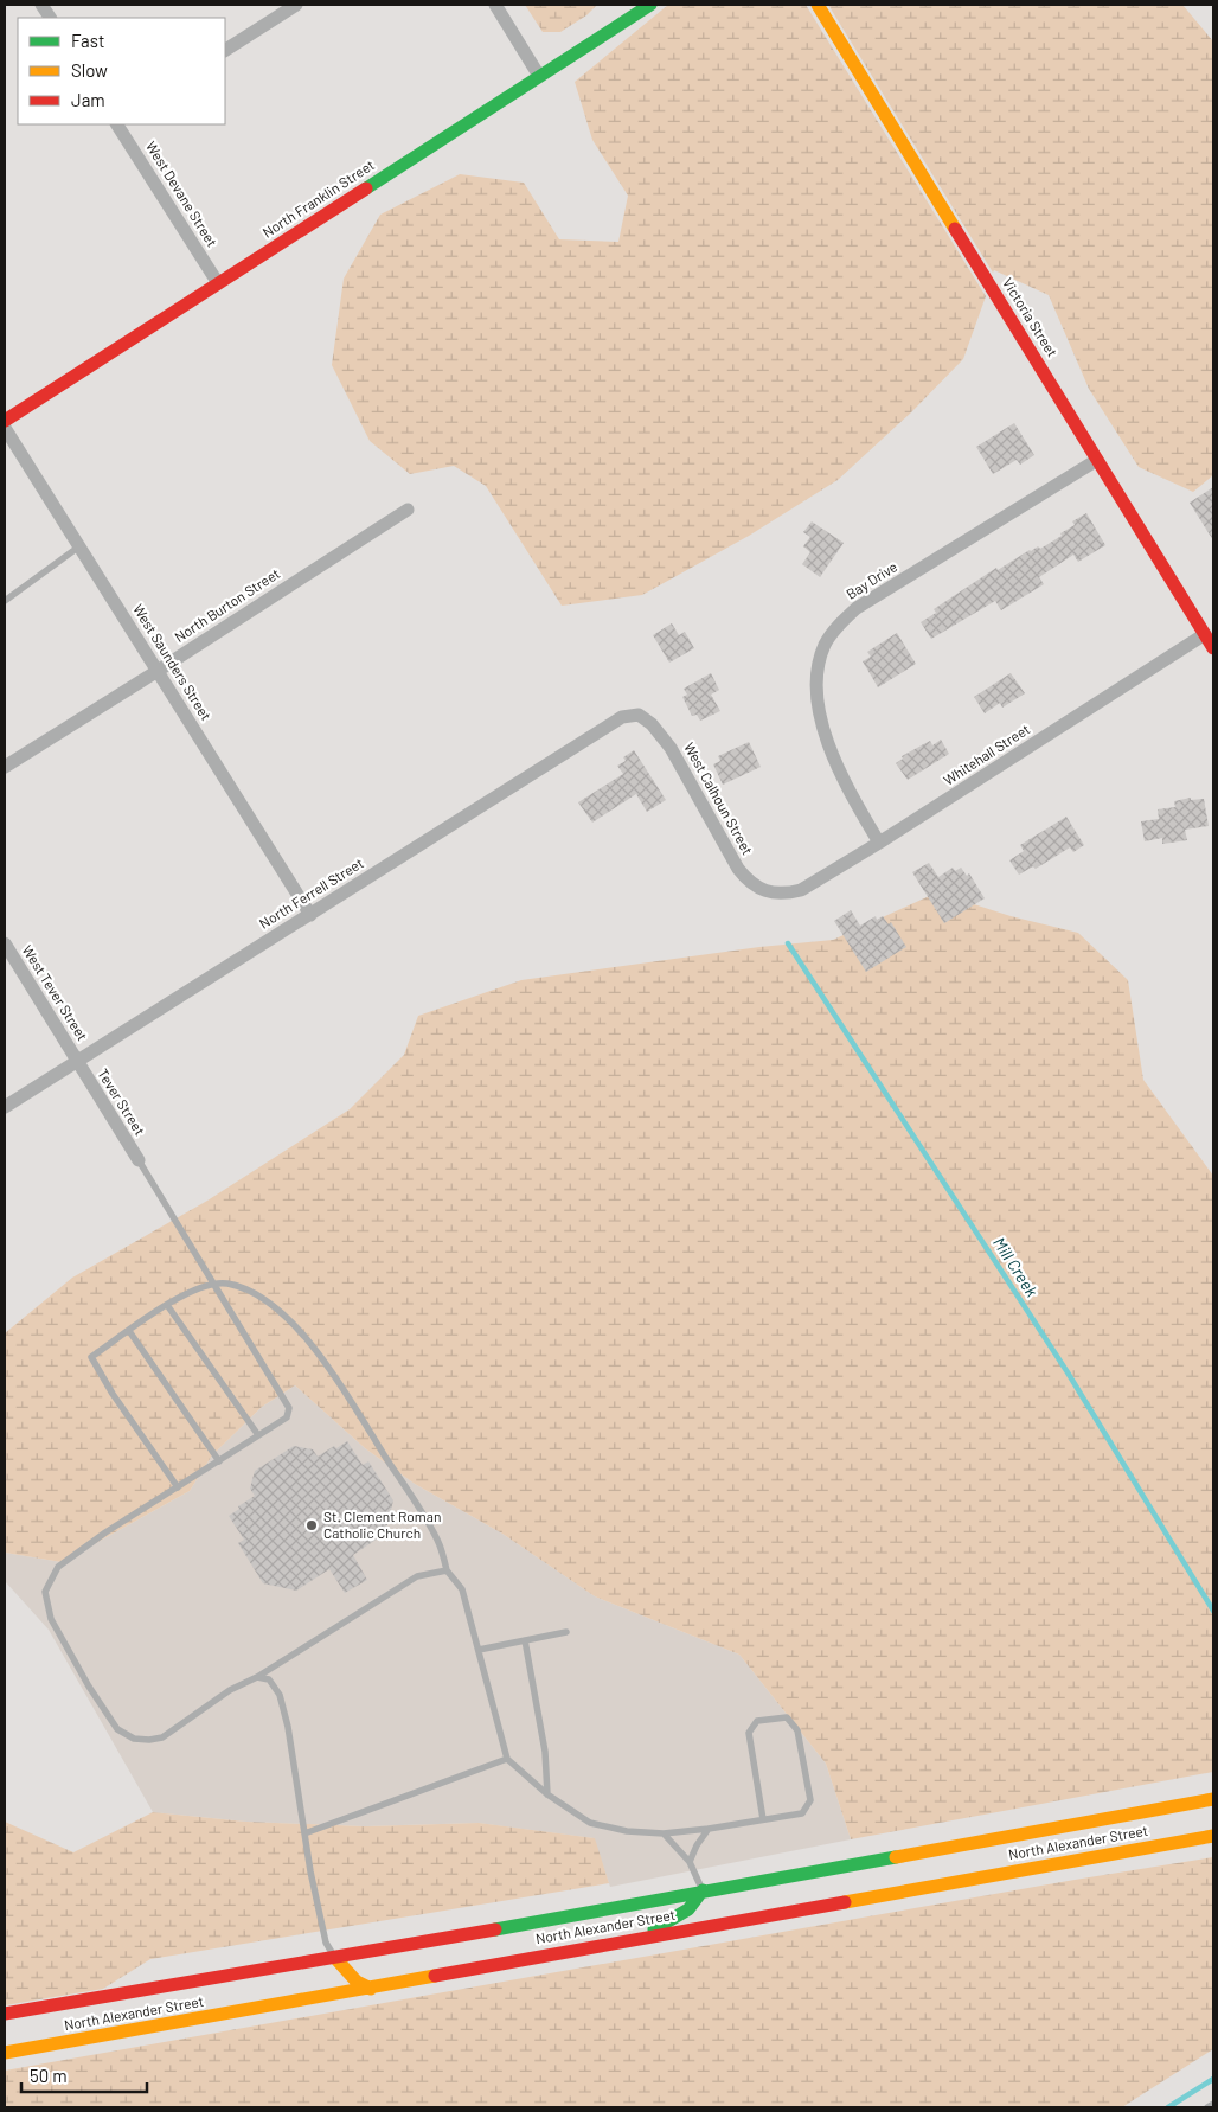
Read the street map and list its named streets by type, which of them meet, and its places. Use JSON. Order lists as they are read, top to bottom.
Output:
{
  "streets": {
    "main road": ["North Franklin Street", "Victoria Street", "North Alexander Street"],
    "street": [
      "West Devane Street",
      "Bay Drive",
      "North Burton Street",
      "West Saunders Street",
      "Whitehall Street",
      "West Calhoun Street",
      "North Ferrell Street",
      "West Tever Street",
      "Tever Street"
    ]
  },
  "crossings": [
    ["West Devane Street", "North Franklin Street"],
    ["Victoria Street", "Bay Drive"],
    ["Victoria Street", "Whitehall Street"],
    ["Bay Drive", "Whitehall Street"],
    ["North Burton Street", "West Saunders Street"],
    ["West Saunders Street", "North Ferrell Street"],
    ["Whitehall Street", "West Calhoun Street"],
    ["West Calhoun Street", "North Ferrell Street"],
    ["North Ferrell Street", "West Tever Street"],
    ["North Ferrell Street", "Tever Street"],
    ["West Tever Street", "Tever Street"]
  ],
  "water": ["Mill Creek"],
  "places": ["St. Clement Roman Catholic Church"],
  "legend": ["Fast", "Slow", "Jam"],
  "scale_bar": "50 m"
}
